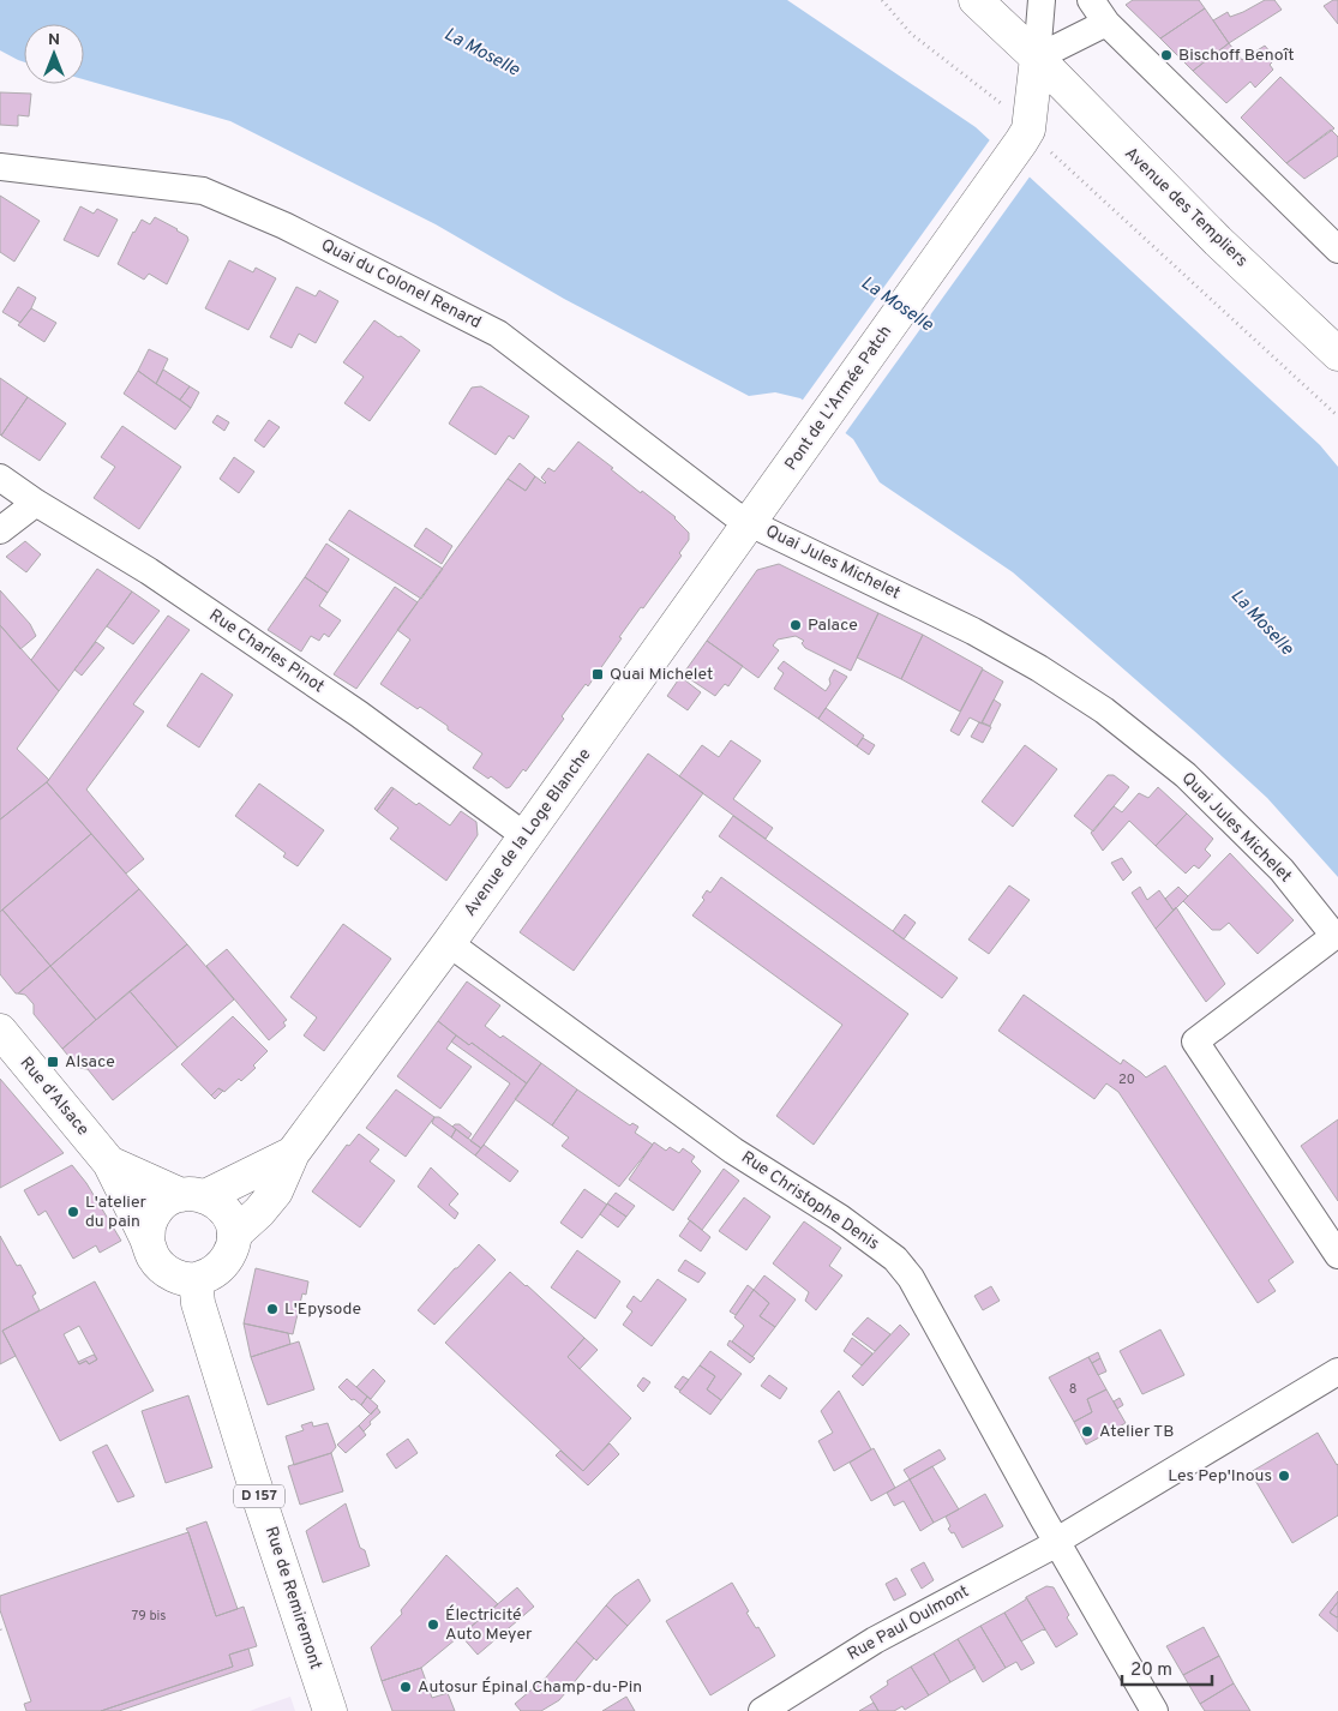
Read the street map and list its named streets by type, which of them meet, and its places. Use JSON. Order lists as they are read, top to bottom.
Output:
{
  "streets": {
    "street": [
      "Avenue des Templiers",
      "Quai du Colonel Renard",
      "Pont de L'Armée Patch",
      "Quai Jules Michelet",
      "Rue Charles Pinot",
      "Avenue de la Loge Blanche",
      "Rue d'Alsace",
      "Rue Christophe Denis",
      "D 157",
      "Rue de Remiremont",
      "Rue Paul Oulmont"
    ]
  },
  "crossings": [
    ["Quai du Colonel Renard", "Pont de L'Armée Patch"],
    ["Quai du Colonel Renard", "Quai Jules Michelet"],
    ["Quai du Colonel Renard", "Avenue de la Loge Blanche"],
    ["Pont de L'Armée Patch", "Quai Jules Michelet"],
    ["Pont de L'Armée Patch", "Avenue de la Loge Blanche"],
    ["Quai Jules Michelet", "Avenue de la Loge Blanche"],
    ["Rue Charles Pinot", "Avenue de la Loge Blanche"],
    ["Avenue de la Loge Blanche", "Rue d'Alsace"],
    ["Avenue de la Loge Blanche", "Rue Christophe Denis"],
    ["Avenue de la Loge Blanche", "Rue de Remiremont"],
    ["Rue d'Alsace", "Rue de Remiremont"],
    ["Rue Christophe Denis", "Rue Paul Oulmont"]
  ],
  "water": ["La Moselle"],
  "places": {
    "other": [
      "Bischoff Benoît",
      "Palace",
      "L'atelier du pain",
      "L'Epysode",
      "Atelier TB",
      "Les Pep'Inous",
      "Électricité Auto Meyer",
      "Autosur Épinal Champ-du-Pin"
    ],
    "transit": ["Quai Michelet", "Alsace"]
  },
  "house_numbers": ["20", "8", "79 bis"],
  "scale_bar": "20 m",
  "north": "top"
}
